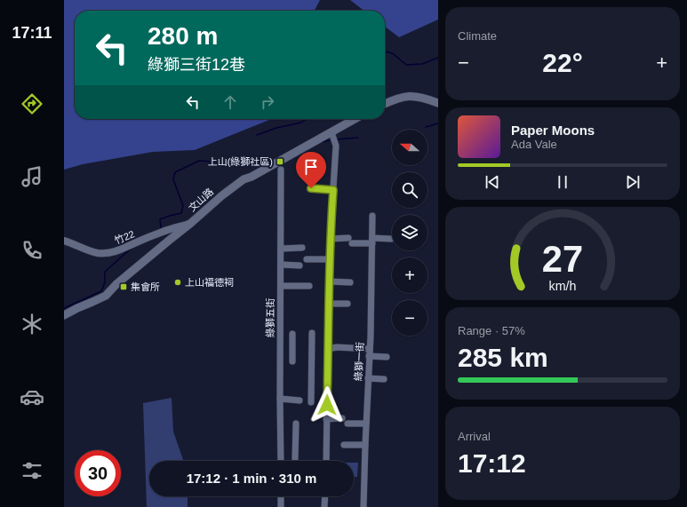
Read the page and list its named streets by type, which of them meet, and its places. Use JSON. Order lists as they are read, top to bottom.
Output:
{
  "streets": {
    "main road": ["文山路"],
    "street": ["竹22", "綠獅五街", "綠獅一街"]
  },
  "crossings": [
    ["文山路", "竹22"]
  ],
  "places": {
    "transit": ["上山(綠獅社區)", "集會所"],
    "other": ["上山福德祠"]
  },
  "north": "left",
  "page": {
    "tabs": "17:11",
    "tile": [
      "Climate",
      ["Range · 57%", "285 km"],
      ["Arrival", "17:12"]
    ],
    "turn": ["280 m", "綠獅三街12巷"],
    "heat": ["−", "22°", "+"],
    "song": ["Paper Moons", "Ada Vale"],
    "map_buttons": ["+", "−"],
    "limit": "30",
    "trip": "17:12 · 1 min · 310 m",
    "gauge": ["27", "km/h"]
  }
}
